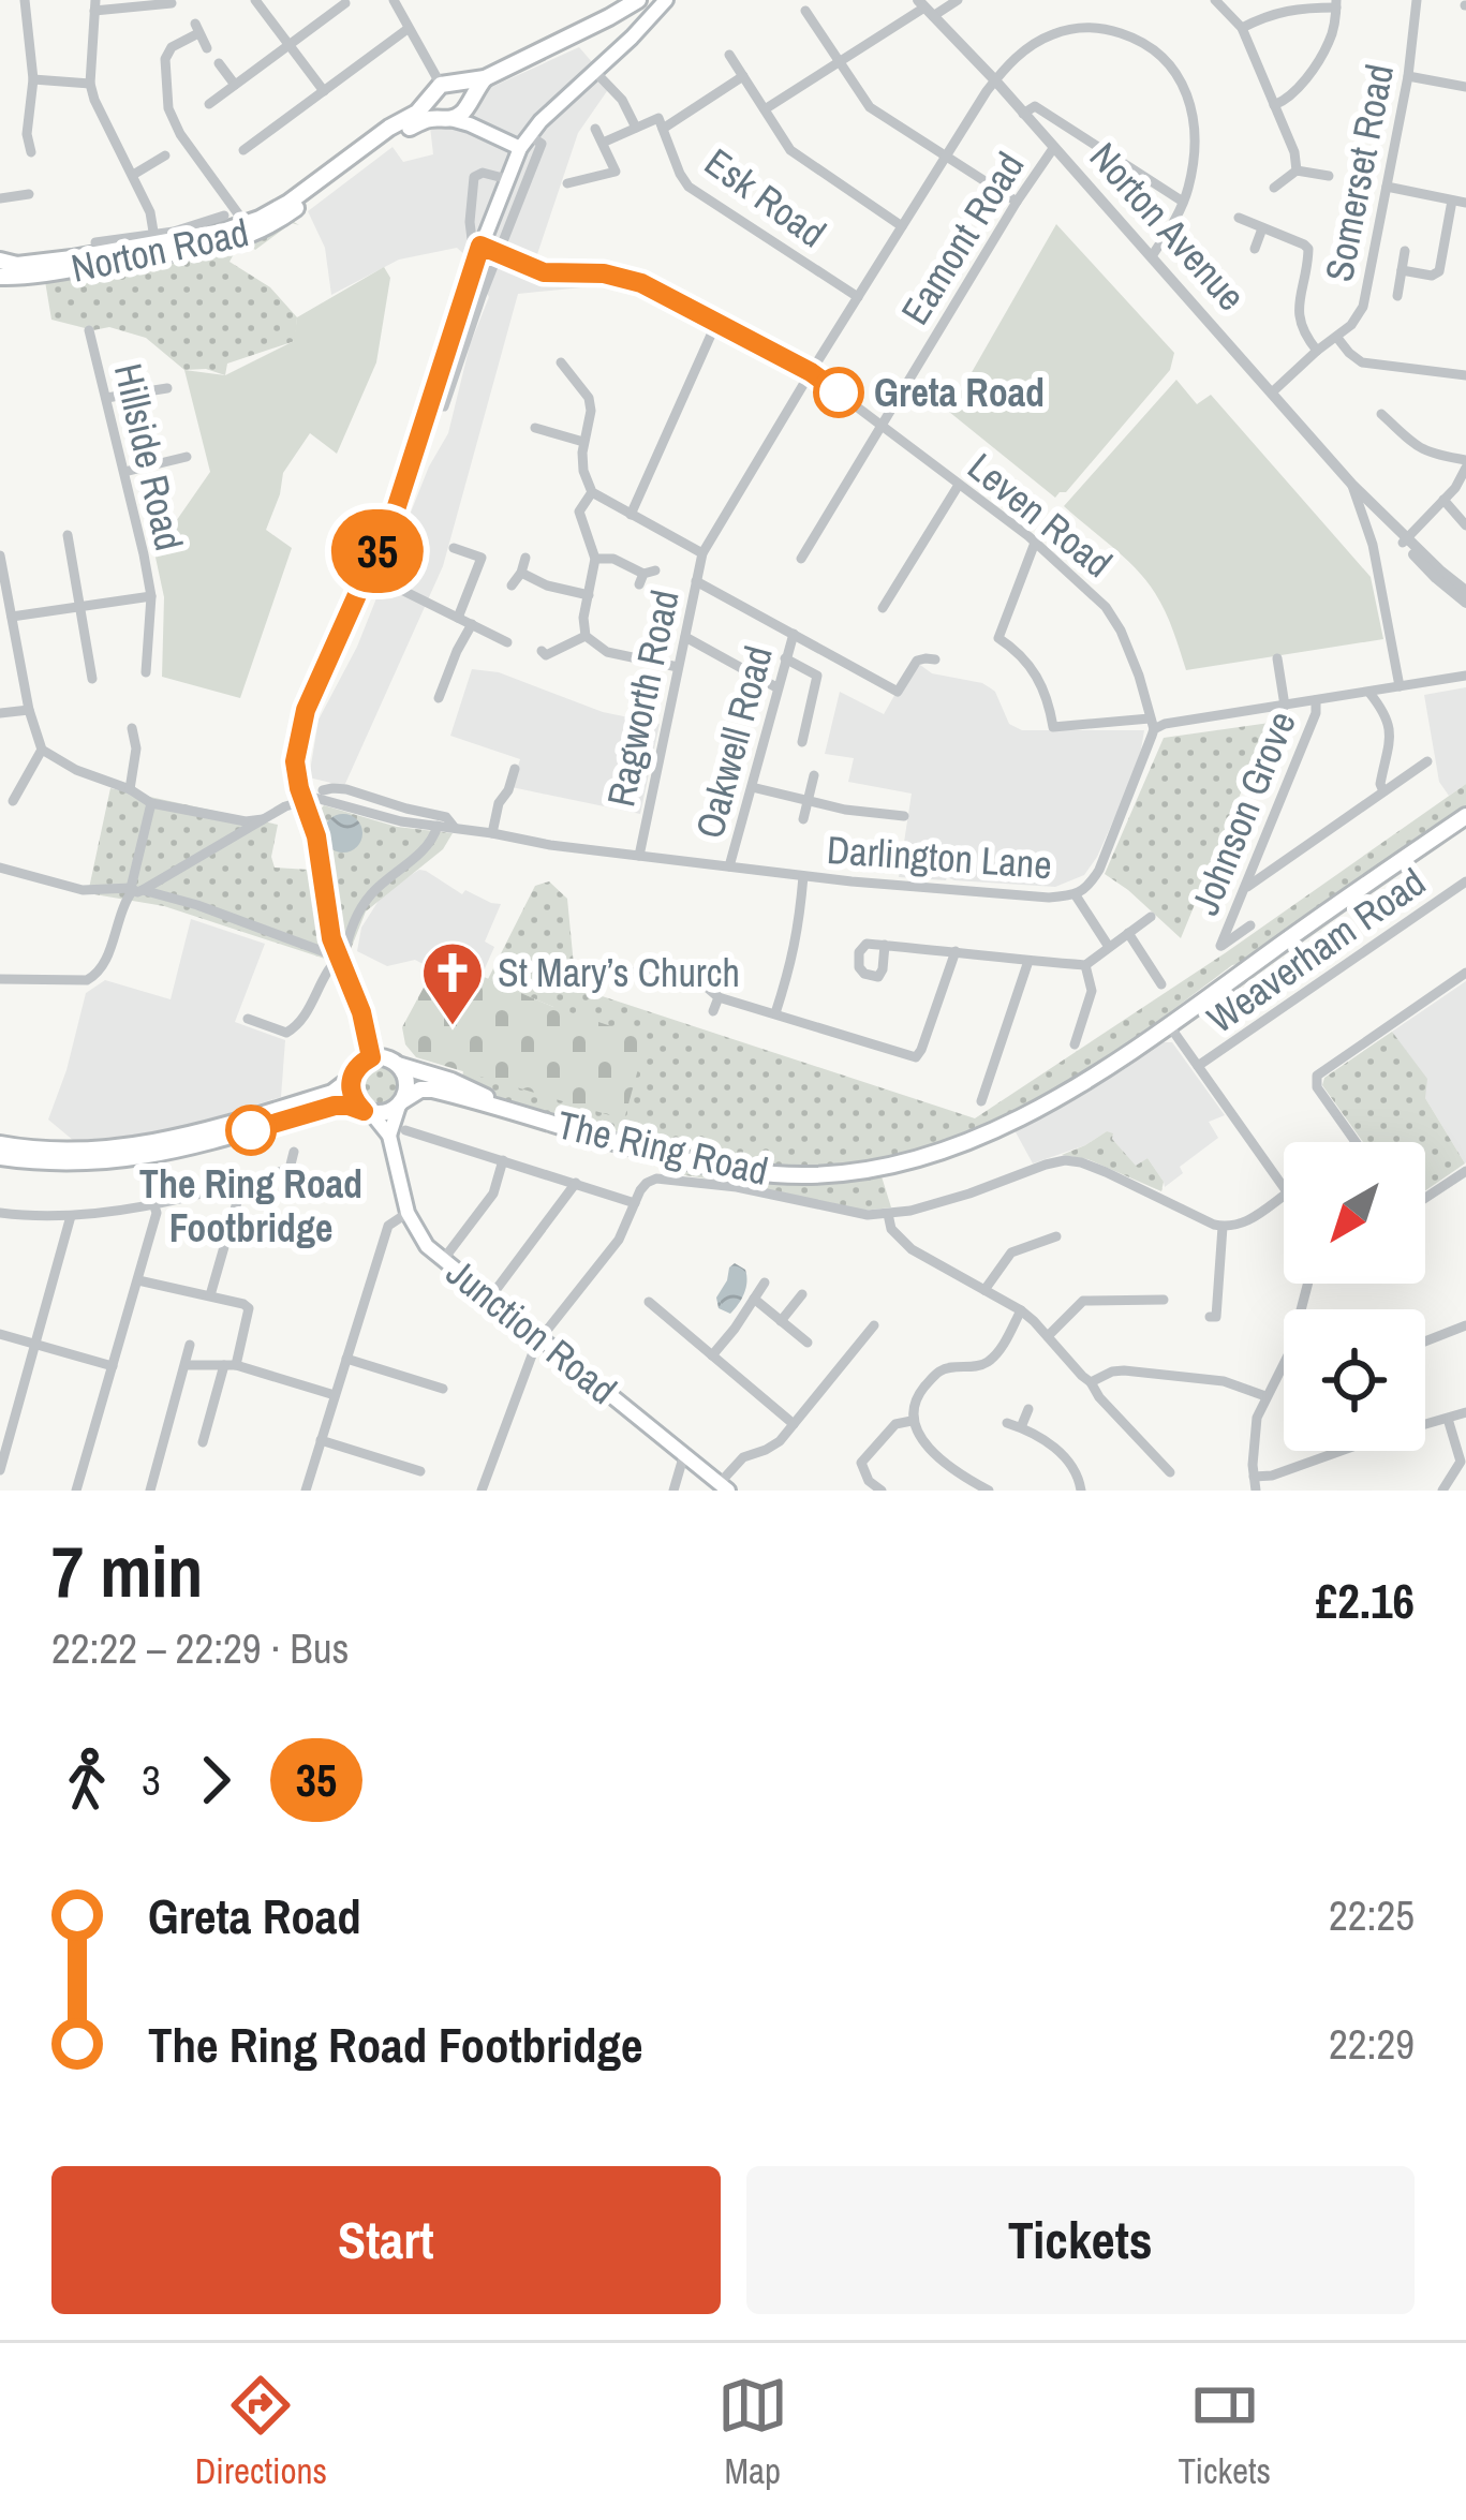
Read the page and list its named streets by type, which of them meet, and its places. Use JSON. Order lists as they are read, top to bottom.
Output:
{
  "streets": {
    "main road": ["Norton Road", "The Ring Road", "Junction Road"],
    "street": [
      "Somerset Road",
      "Esk Road",
      "Norton Avenue",
      "Eamont Road",
      "Hillside Road",
      "Leven Road",
      "Ragworth Road",
      "Oakwell Road",
      "Johnson Grove",
      "Darlington Lane",
      "Weaverham Road"
    ]
  },
  "crossings": [
    ["Somerset Road", "Norton Avenue"],
    ["Norton Avenue", "Eamont Road"],
    ["Eamont Road", "Leven Road"],
    ["Leven Road", "Darlington Lane"],
    ["Ragworth Road", "Darlington Lane"],
    ["Oakwell Road", "Darlington Lane"],
    ["The Ring Road", "Junction Road"]
  ],
  "places": {
    "other": ["Greta Road", "The Ring Road Footbridge"],
    "church": ["St Mary’s Church"]
  },
  "lines": ["bus line 35"],
  "north": "bottom left",
  "page": {
    "on_map": "35",
    "heading": ["7 min", "22:22 – 22:29 · Bus", "£2.16"],
    "legs": ["3", "35"],
    "list": [
      {
        "name": "Greta Road",
        "value": "22:25"
      },
      {
        "name": "The Ring Road Footbridge",
        "value": "22:29"
      }
    ],
    "buttons": ["Start", "Tickets"],
    "tabs": ["Directions", "Map", "Tickets"]
  }
}
